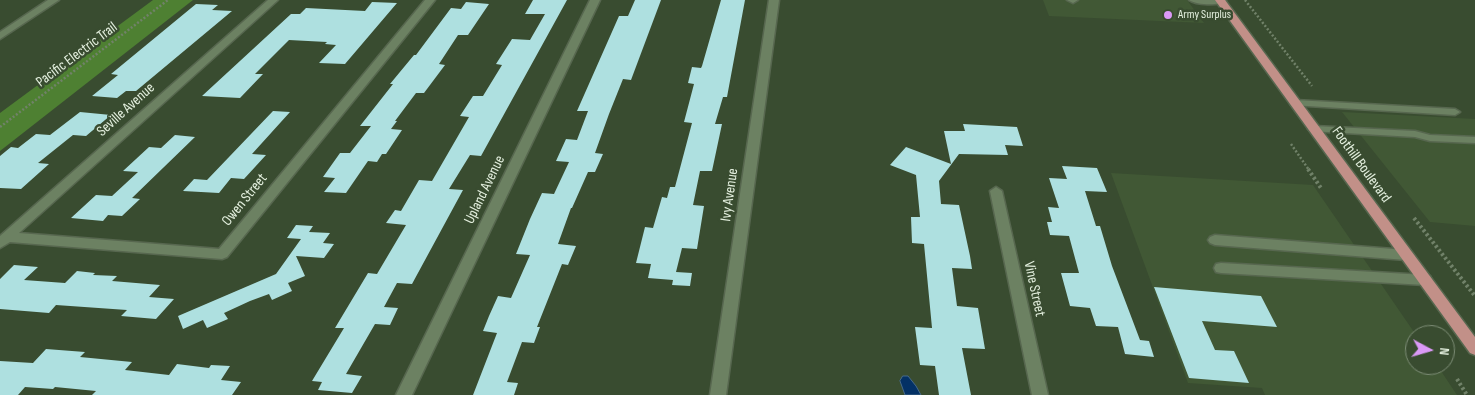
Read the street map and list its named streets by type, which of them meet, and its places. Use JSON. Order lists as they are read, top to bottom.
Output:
{
  "streets": {
    "main road": ["Foothill Boulevard"],
    "street": [
      "Seville Avenue",
      "Upland Avenue",
      "Ivy Avenue",
      "Owen Street",
      "Vine Street"
    ],
    "path": ["Pacific Electric Trail"]
  },
  "crossings": [
    ["Seville Avenue", "Owen Street"]
  ],
  "places": ["Army Surplus"],
  "north": "right"
}
